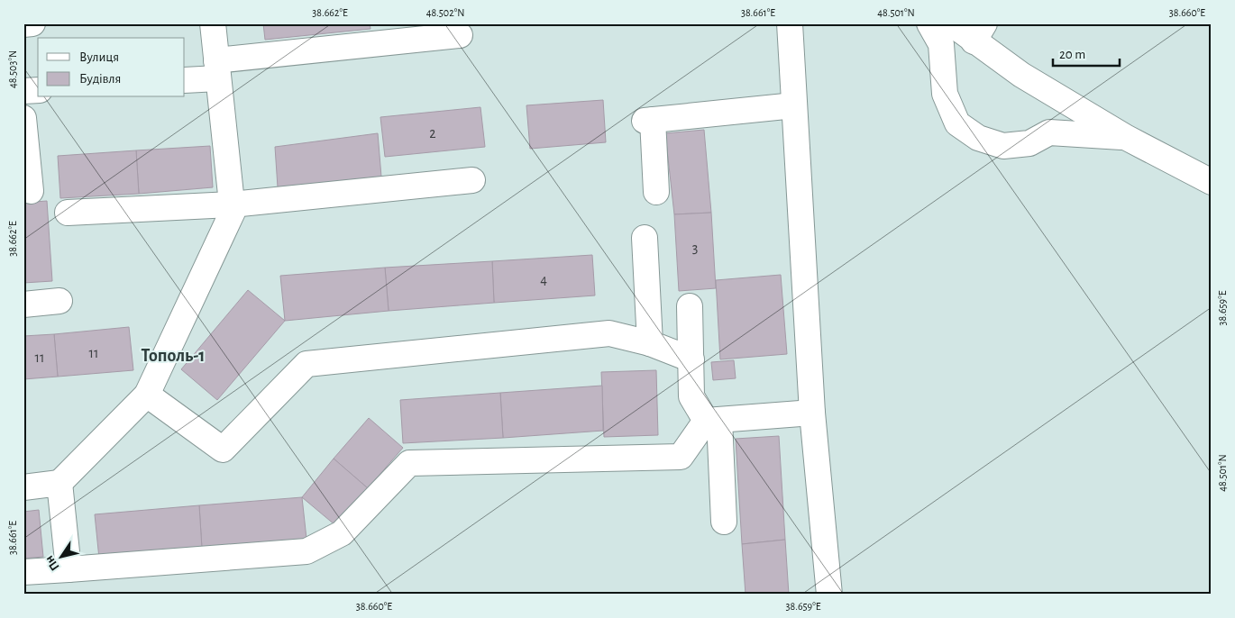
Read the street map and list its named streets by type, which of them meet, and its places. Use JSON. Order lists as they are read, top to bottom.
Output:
{
  "districts": ["Тополь-1"],
  "house_numbers": [
    "2",
    "3",
    "4",
    "11",
    "11"
  ],
  "legend": ["Вулиця", "Будівля"],
  "scale_bar": "20 m",
  "north": "bottom left",
  "coordinates": [
    "38.662°E",
    "48.502°N",
    "38.661°E",
    "48.501°N",
    "38.660°E",
    "48.503°N",
    "38.659°E"
  ]
}
